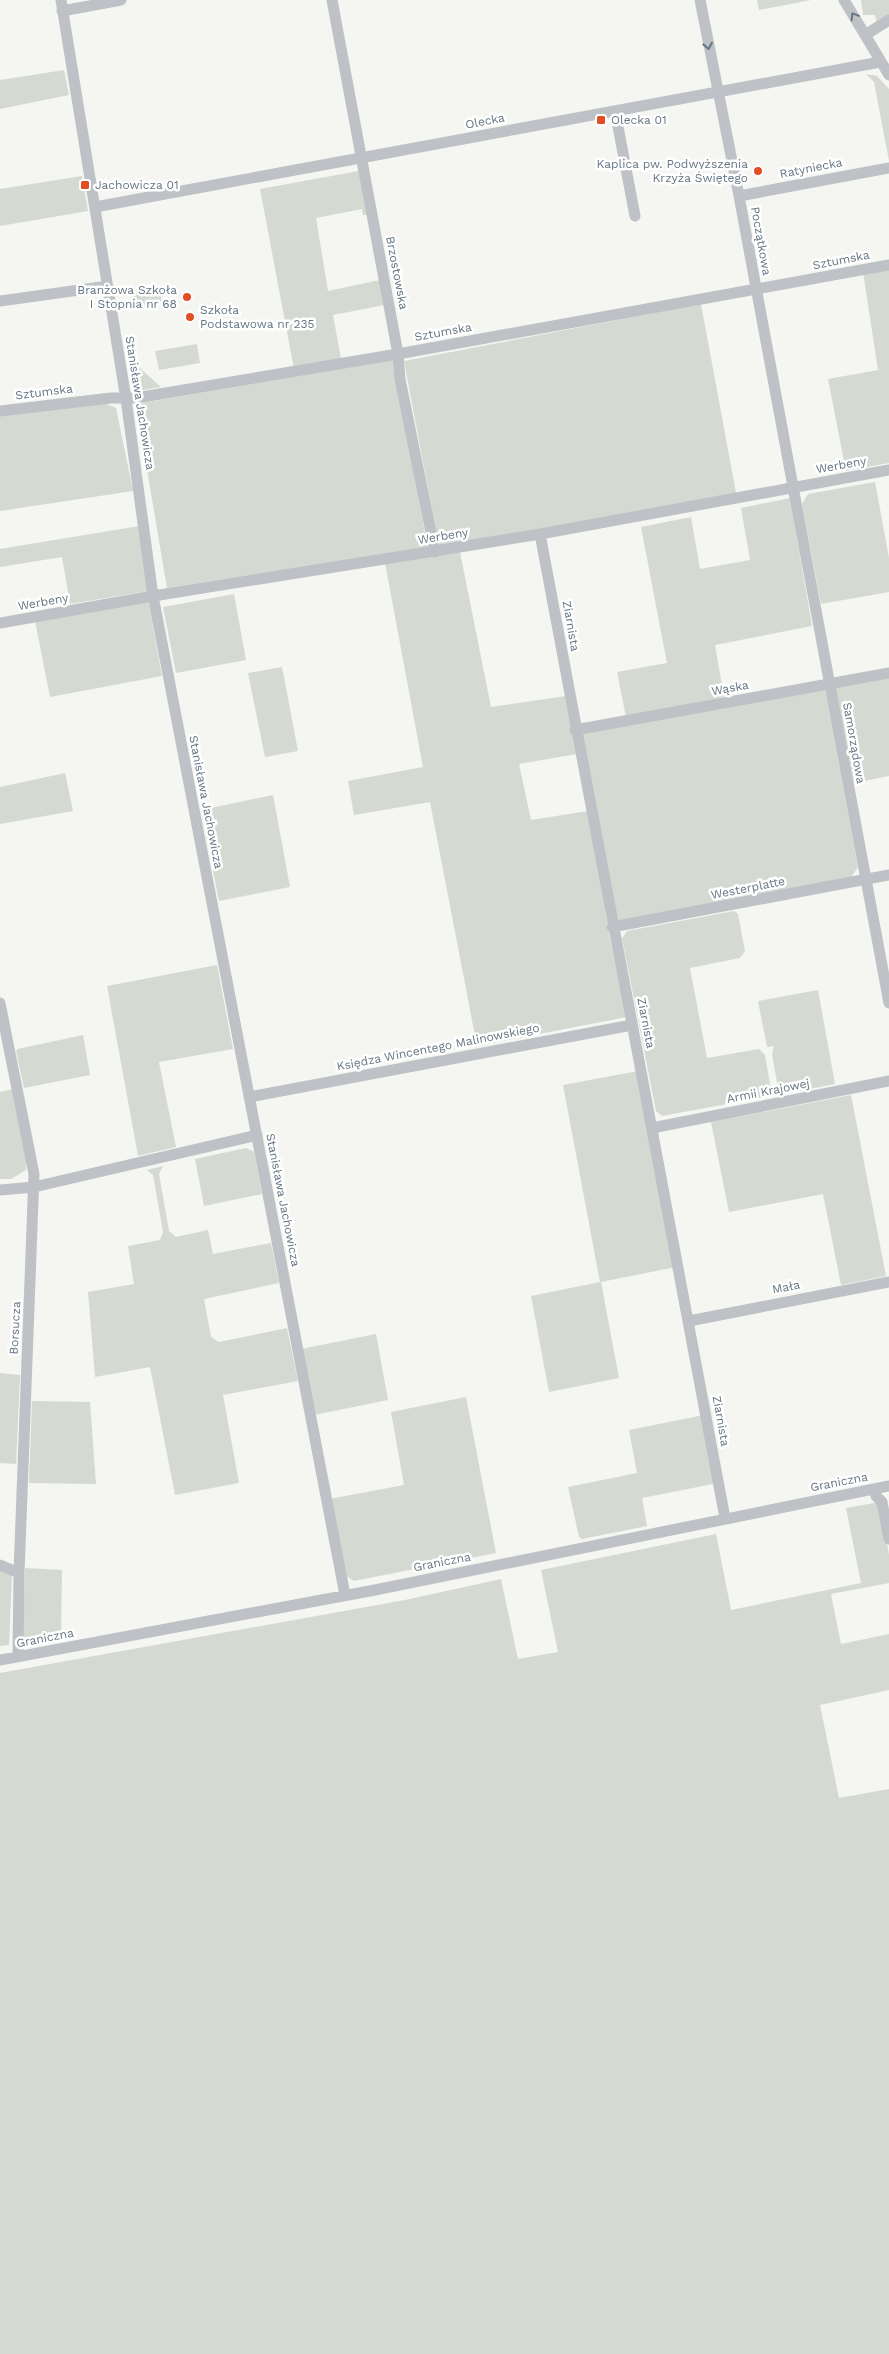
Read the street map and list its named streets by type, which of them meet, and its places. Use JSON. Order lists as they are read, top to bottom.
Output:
{
  "streets": {
    "street": [
      "Olecka",
      "Ratyniecka",
      "Początkowa",
      "Sztumska",
      "Brzostowska",
      "Stanisława Jachowicza",
      "Werbeny",
      "Ziarnista",
      "Wąska",
      "Samorządowa",
      "Westerplatte",
      "Księdza Wincentego Malinowskiego",
      "Armii Krajowej",
      "Mała",
      "Borsucza",
      "Graniczna"
    ]
  },
  "crossings": [
    ["Olecka", "Początkowa"],
    ["Olecka", "Brzostowska"],
    ["Olecka", "Stanisława Jachowicza"],
    ["Ratyniecka", "Początkowa"],
    ["Początkowa", "Sztumska"],
    ["Początkowa", "Werbeny"],
    ["Początkowa", "Samorządowa"],
    ["Sztumska", "Brzostowska"],
    ["Sztumska", "Stanisława Jachowicza"],
    ["Brzostowska", "Werbeny"],
    ["Stanisława Jachowicza", "Werbeny"],
    ["Stanisława Jachowicza", "Księdza Wincentego Malinowskiego"],
    ["Stanisława Jachowicza", "Graniczna"],
    ["Werbeny", "Ziarnista"],
    ["Werbeny", "Samorządowa"],
    ["Ziarnista", "Wąska"],
    ["Ziarnista", "Westerplatte"],
    ["Ziarnista", "Księdza Wincentego Malinowskiego"],
    ["Ziarnista", "Armii Krajowej"],
    ["Ziarnista", "Mała"],
    ["Ziarnista", "Graniczna"],
    ["Wąska", "Samorządowa"],
    ["Samorządowa", "Westerplatte"],
    ["Borsucza", "Graniczna"]
  ],
  "places": {
    "transit": ["Olecka 01", "Jachowicza 01"],
    "other": ["Kaplica pw. Podwyższenia Krzyża Świętego", "Branżowa Szkoła I Stopnia nr 68", "Szkoła Podstawowa nr 235"]
  }
}
